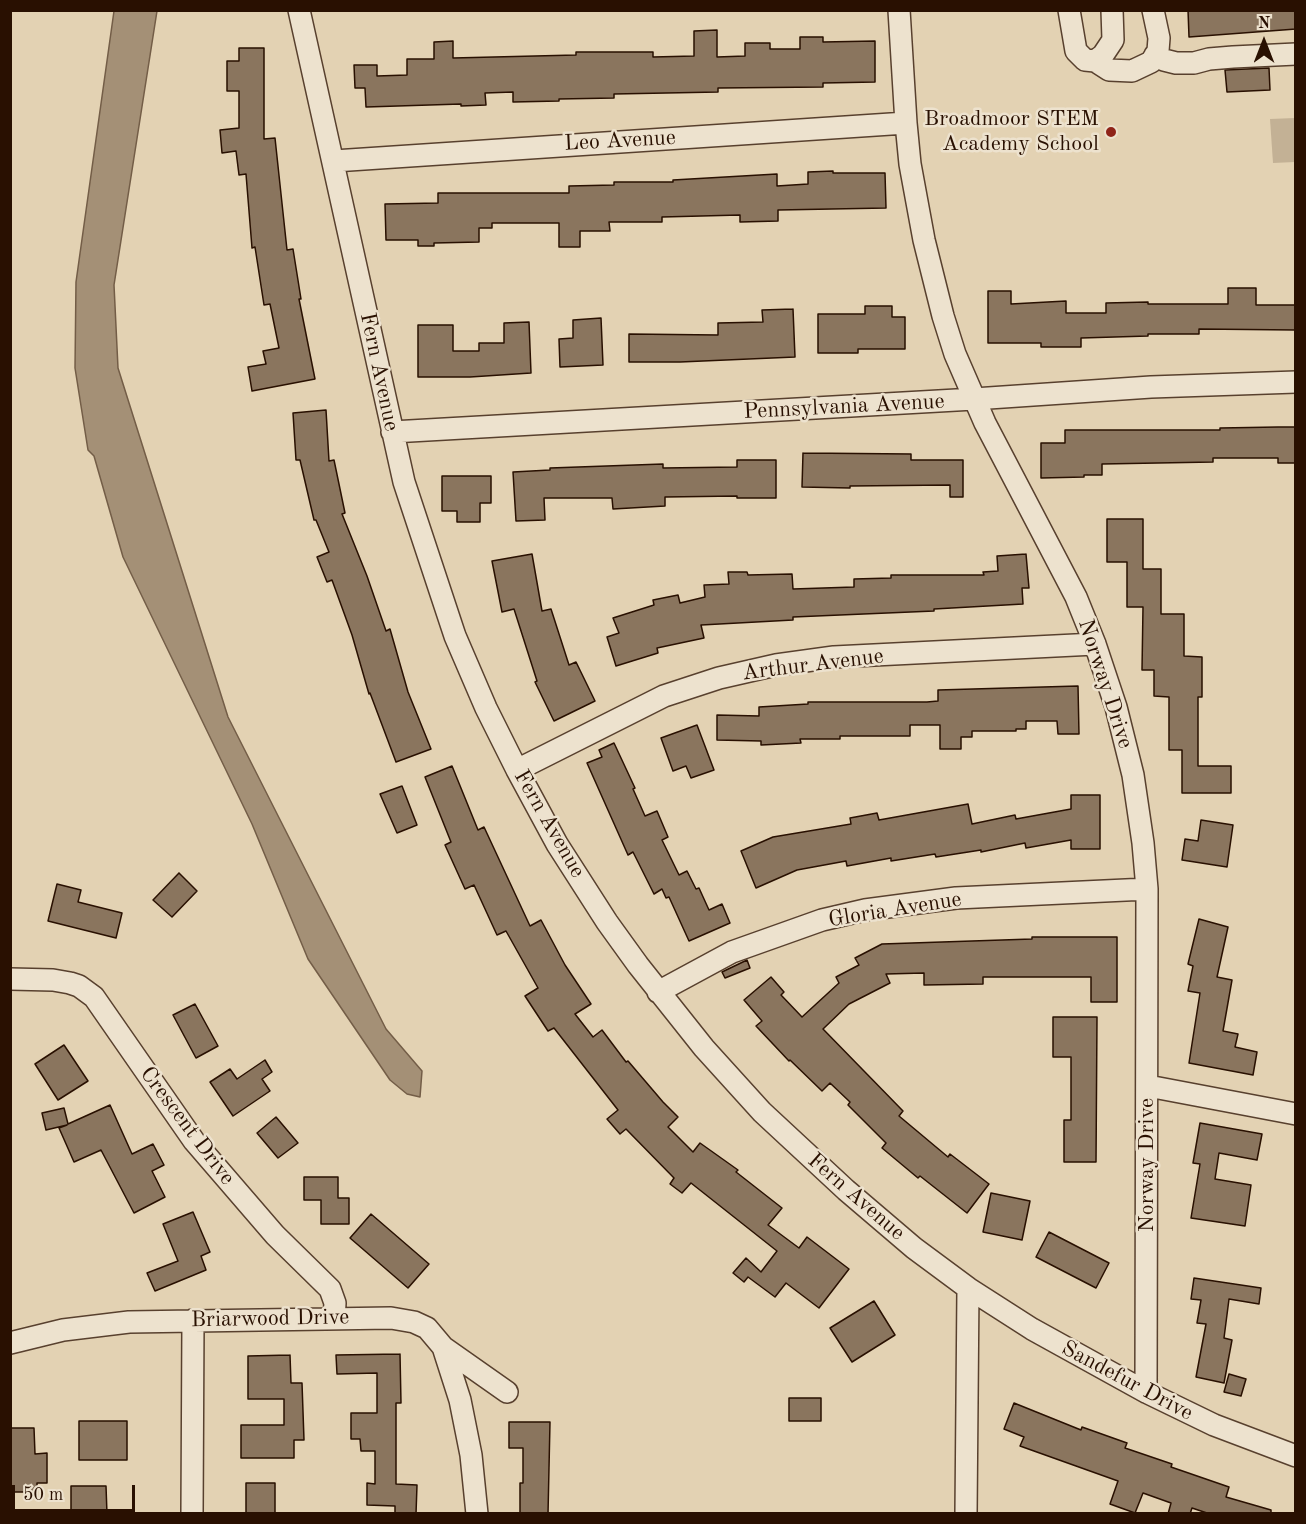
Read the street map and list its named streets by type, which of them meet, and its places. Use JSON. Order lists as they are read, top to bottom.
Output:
{
  "streets": {
    "street": [
      "Leo Avenue",
      "Fern Avenue",
      "Pennsylvania Avenue",
      "Arthur Avenue",
      "Norway Drive",
      "Gloria Avenue",
      "Crescent Drive",
      "Briarwood Drive",
      "Sandefur Drive"
    ]
  },
  "crossings": [
    ["Leo Avenue", "Fern Avenue"],
    ["Leo Avenue", "Norway Drive"],
    ["Fern Avenue", "Pennsylvania Avenue"],
    ["Fern Avenue", "Arthur Avenue"],
    ["Fern Avenue", "Gloria Avenue"],
    ["Fern Avenue", "Sandefur Drive"],
    ["Pennsylvania Avenue", "Norway Drive"],
    ["Arthur Avenue", "Norway Drive"],
    ["Norway Drive", "Gloria Avenue"],
    ["Norway Drive", "Sandefur Drive"],
    ["Crescent Drive", "Briarwood Drive"]
  ],
  "places": ["Broadmoor STEM Academy School"],
  "scale_bar": "50 m",
  "north": "top"
}
